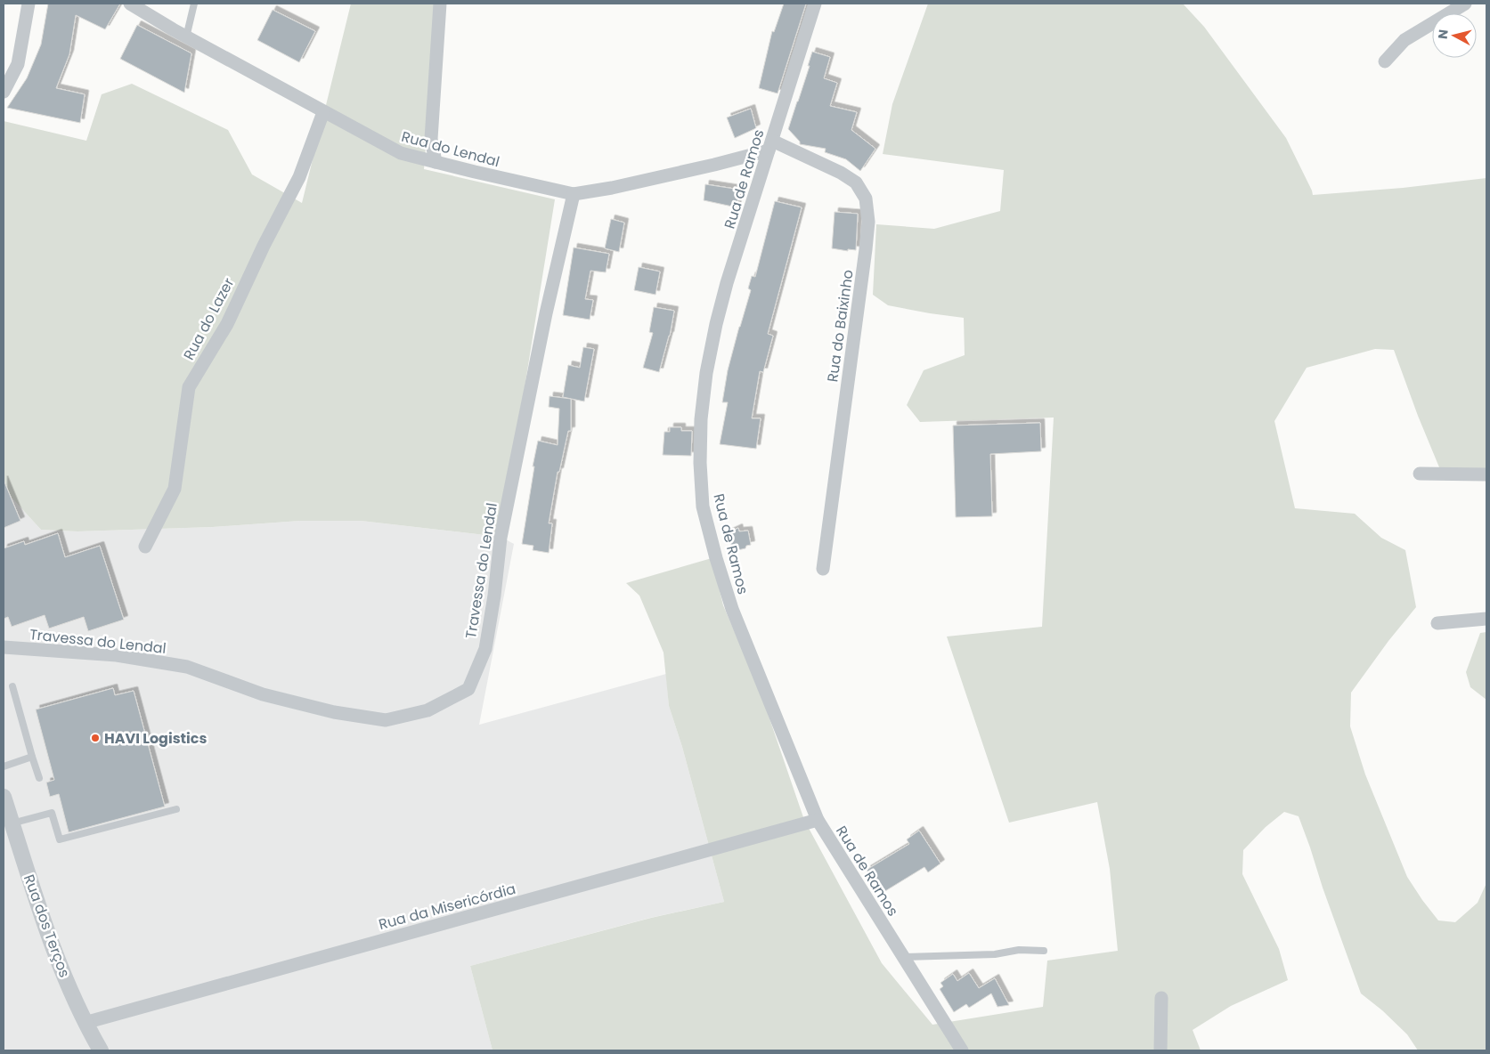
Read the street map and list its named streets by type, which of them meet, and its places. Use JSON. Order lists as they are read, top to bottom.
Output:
{
  "streets": {
    "street": [
      "Rua do Lendal",
      "Rua de Ramos",
      "Rua do Lazer",
      "Rua do Baixinho",
      "Travessa do Lendal",
      "Rua da Misericórdia",
      "Rua dos Terços"
    ]
  },
  "crossings": [
    ["Rua do Lendal", "Rua de Ramos"],
    ["Rua do Lendal", "Rua do Lazer"],
    ["Rua do Lendal", "Rua do Baixinho"],
    ["Rua do Lendal", "Travessa do Lendal"],
    ["Rua de Ramos", "Rua do Baixinho"],
    ["Rua de Ramos", "Rua da Misericórdia"],
    ["Rua da Misericórdia", "Rua dos Terços"]
  ],
  "places": ["HAVI Logistics"],
  "north": "left"
}
